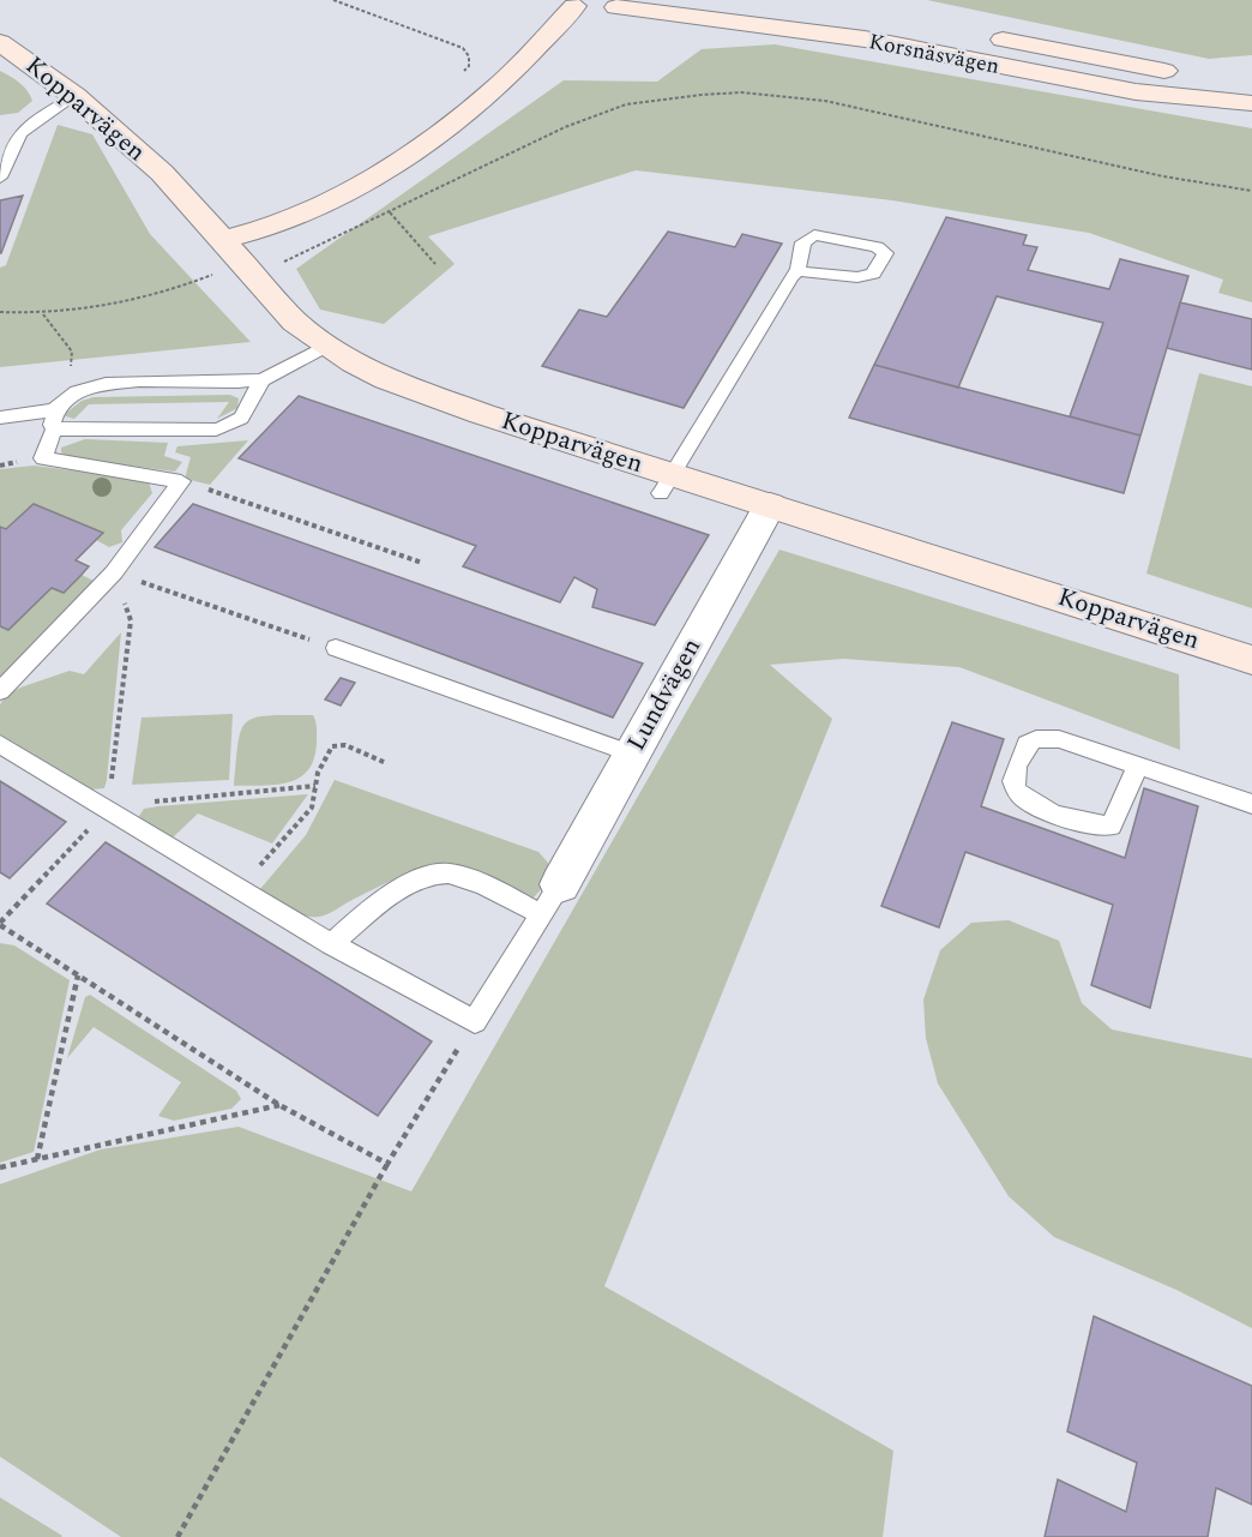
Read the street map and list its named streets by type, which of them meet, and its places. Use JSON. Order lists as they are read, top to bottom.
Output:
{
  "streets": {
    "street": ["Korsnäsvägen", "Kopparvägen", "Lundvägen"]
  },
  "crossings": [
    ["Kopparvägen", "Lundvägen"]
  ]
}
